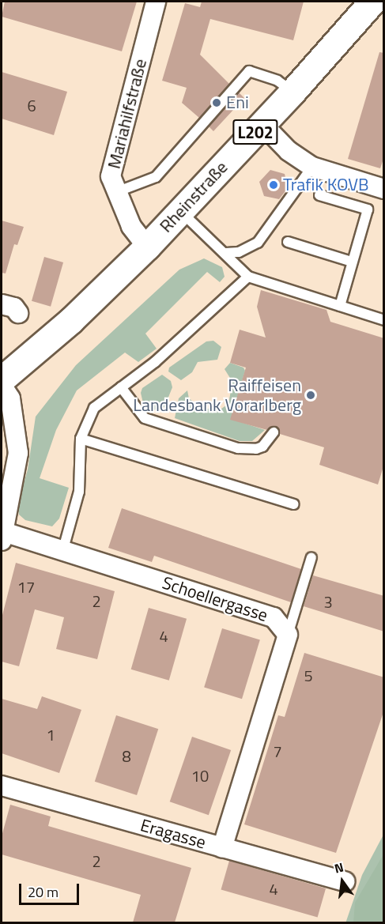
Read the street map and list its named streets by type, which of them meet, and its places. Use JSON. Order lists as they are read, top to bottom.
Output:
{
  "streets": {
    "main road": ["L202", "Rheinstraße"],
    "street": ["Mariahilfstraße", "Schoellergasse", "Eragasse"]
  },
  "crossings": [
    ["Mariahilfstraße", "Rheinstraße"],
    ["Schoellergasse", "Eragasse"]
  ],
  "places": ["Eni", "Trafik KOVB", "Raiffeisen Landesbank Vorarlberg"],
  "house_numbers": [
    "6",
    "17",
    "2",
    "3",
    "4",
    "5",
    "1",
    "7",
    "8",
    "10",
    "2",
    "4"
  ],
  "scale_bar": "20 m",
  "north": "top"
}
